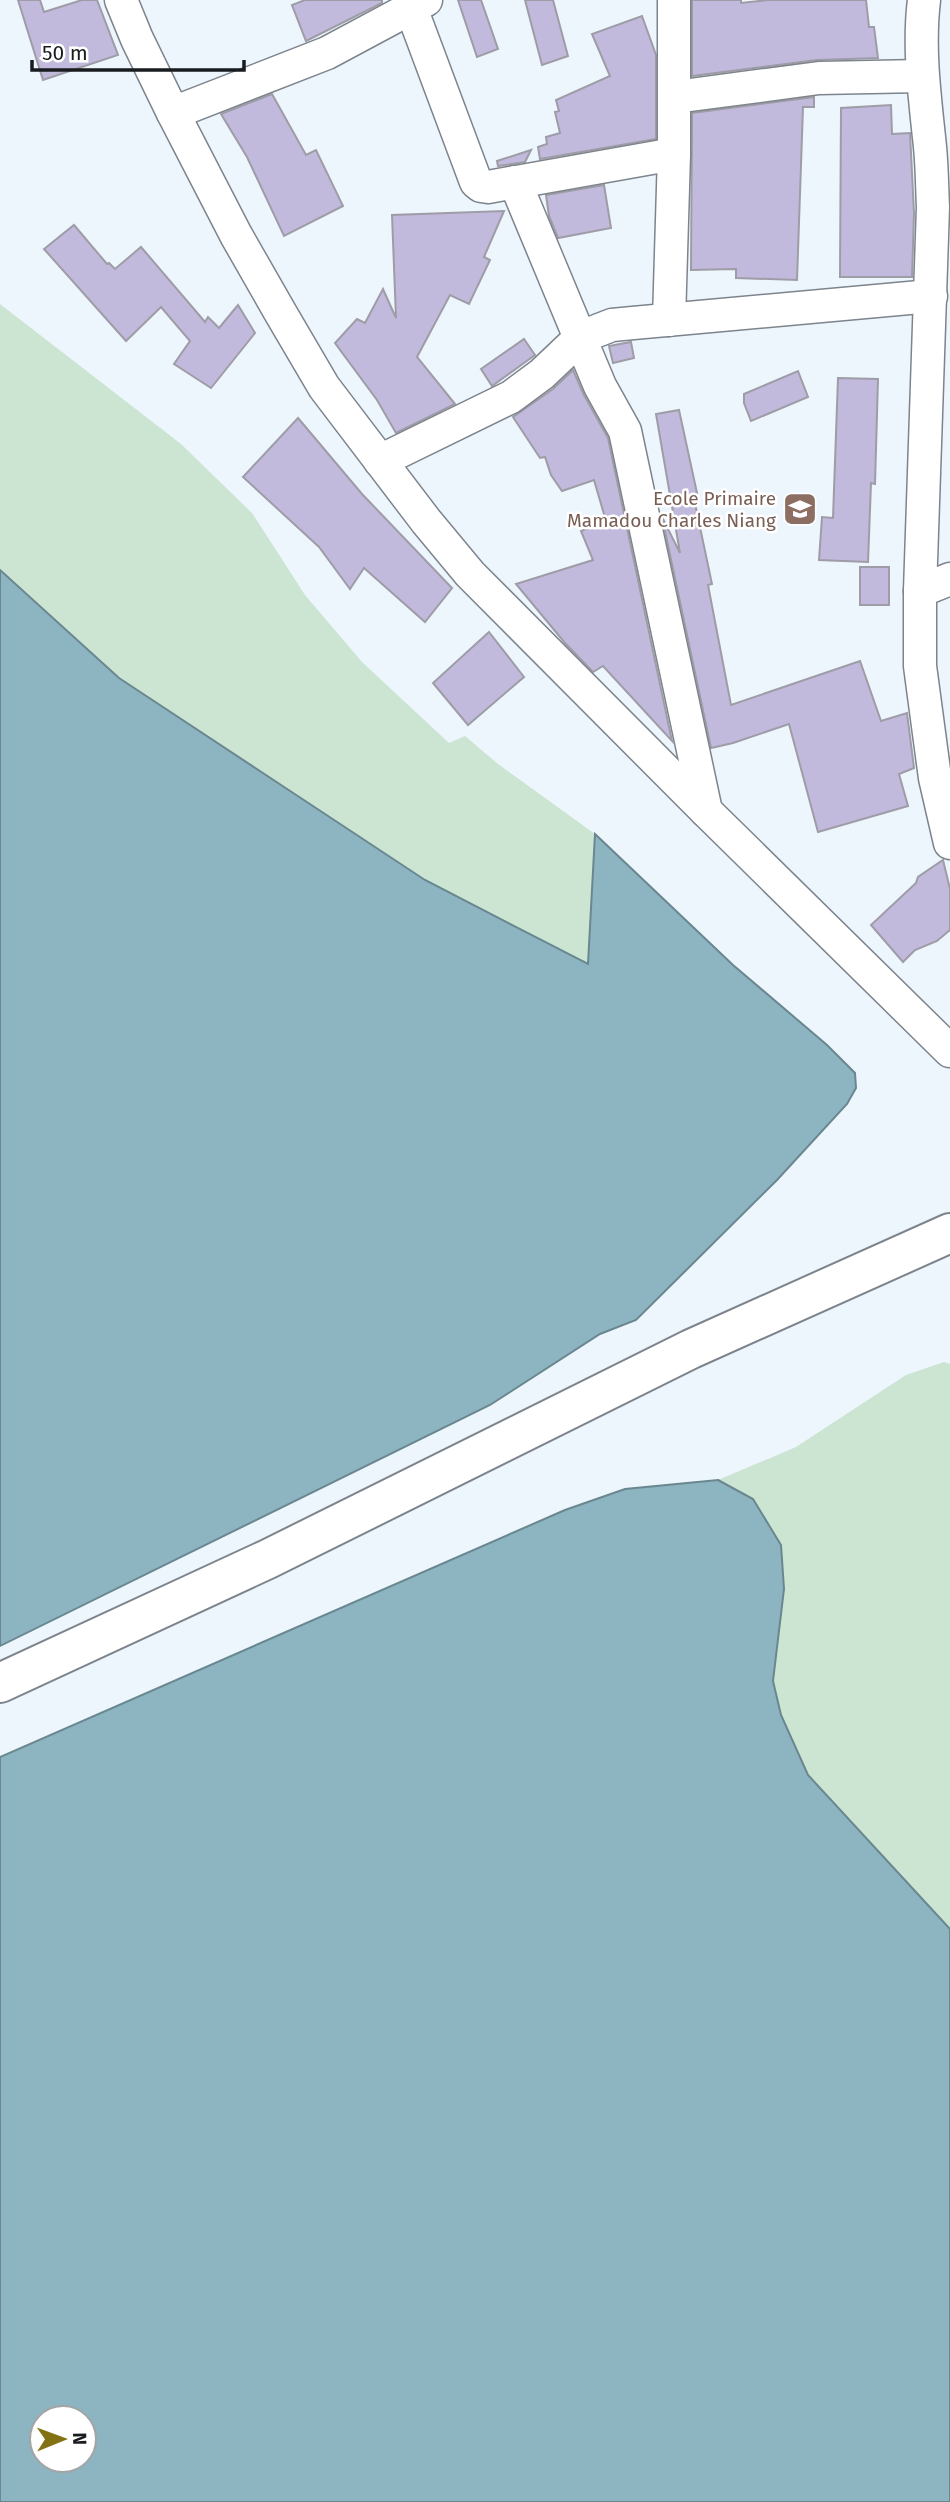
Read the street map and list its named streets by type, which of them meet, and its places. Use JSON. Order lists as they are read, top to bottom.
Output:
{
  "places": {
    "school or university": ["Ecole Primaire Mamadou Charles Niang"]
  },
  "scale_bar": "50 m",
  "north": "right"
}
